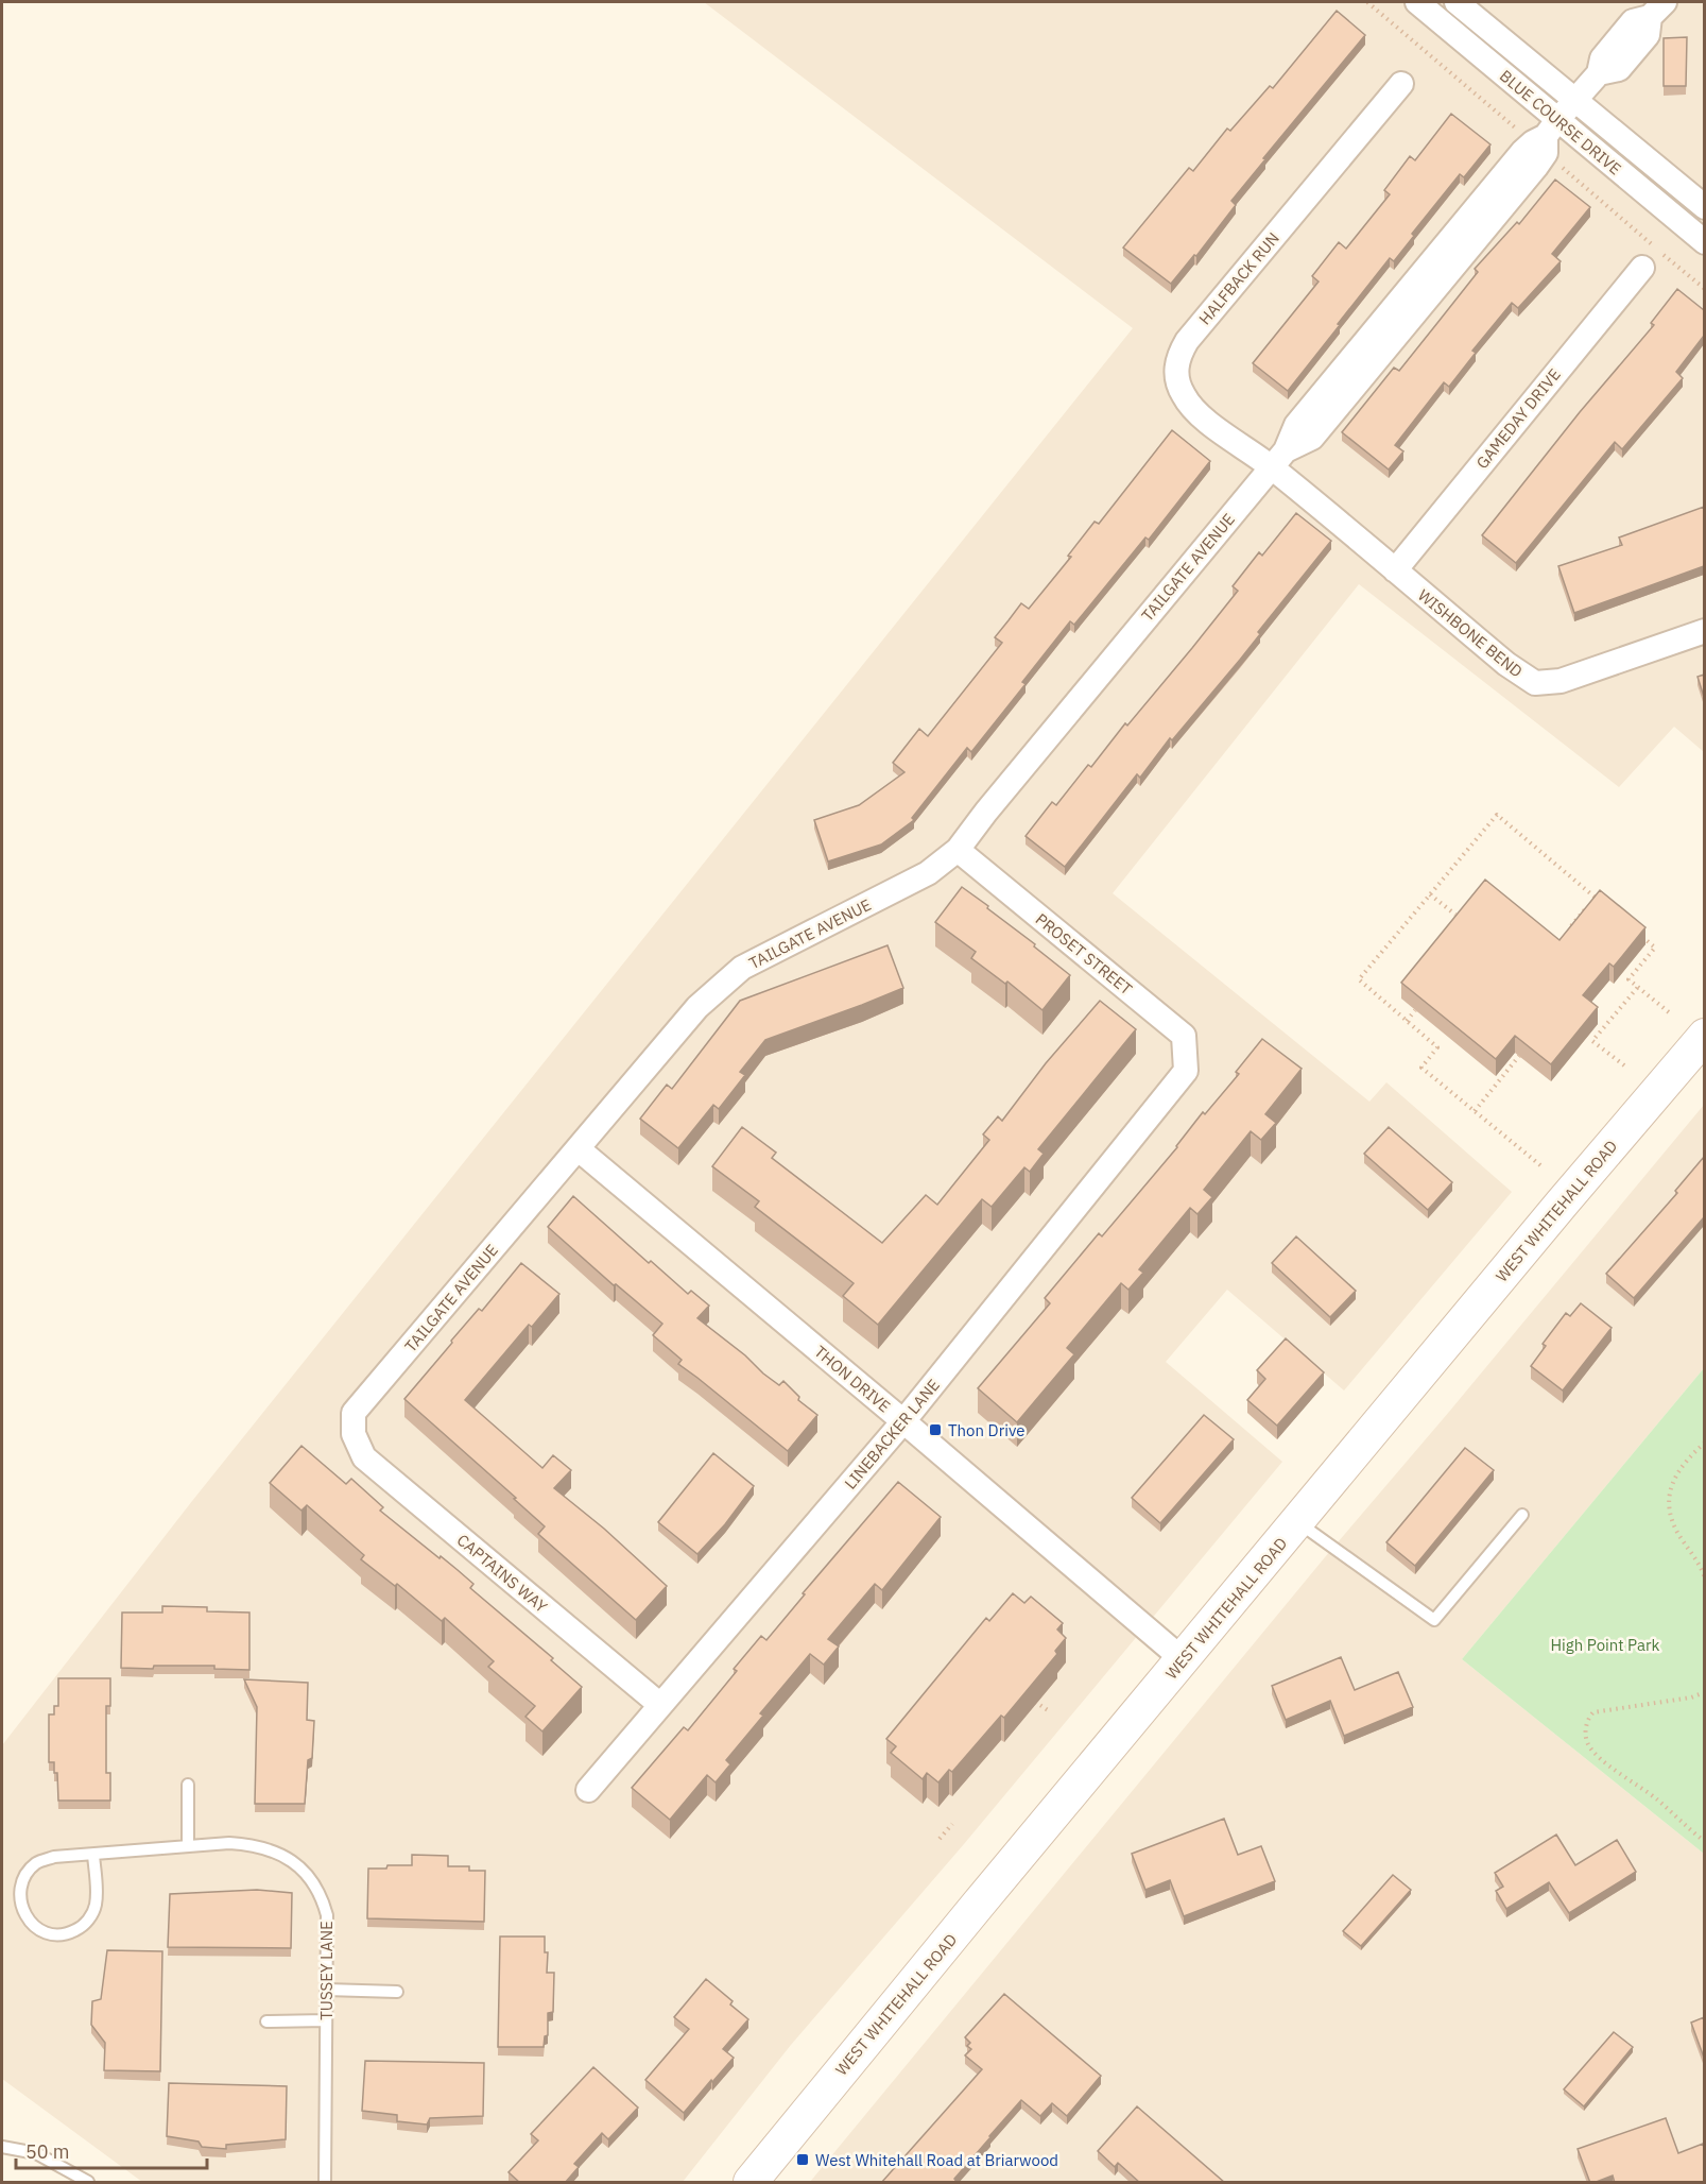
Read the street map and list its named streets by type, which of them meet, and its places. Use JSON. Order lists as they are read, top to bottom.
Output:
{
  "streets": {
    "main road": ["WEST WHITEHALL ROAD"],
    "street": [
      "BLUE COURSE DRIVE",
      "HALFBACK RUN",
      "GAMEDAY DRIVE",
      "TAILGATE AVENUE",
      "WISHBONE BEND",
      "PROSET STREET",
      "THON DRIVE",
      "LINEBACKER LANE",
      "CAPTAINS WAY"
    ],
    "lane": ["TUSSEY LANE"]
  },
  "crossings": [
    ["BLUE COURSE DRIVE", "TAILGATE AVENUE"],
    ["HALFBACK RUN", "TAILGATE AVENUE"],
    ["HALFBACK RUN", "WISHBONE BEND"],
    ["GAMEDAY DRIVE", "WISHBONE BEND"],
    ["TAILGATE AVENUE", "WISHBONE BEND"],
    ["TAILGATE AVENUE", "PROSET STREET"],
    ["TAILGATE AVENUE", "THON DRIVE"],
    ["TAILGATE AVENUE", "CAPTAINS WAY"],
    ["PROSET STREET", "LINEBACKER LANE"],
    ["WEST WHITEHALL ROAD", "THON DRIVE"],
    ["THON DRIVE", "LINEBACKER LANE"],
    ["LINEBACKER LANE", "CAPTAINS WAY"]
  ],
  "parks": ["High Point Park"],
  "places": {
    "transit": ["Thon Drive", "West Whitehall Road at Briarwood"]
  },
  "scale_bar": "50 m"
}
